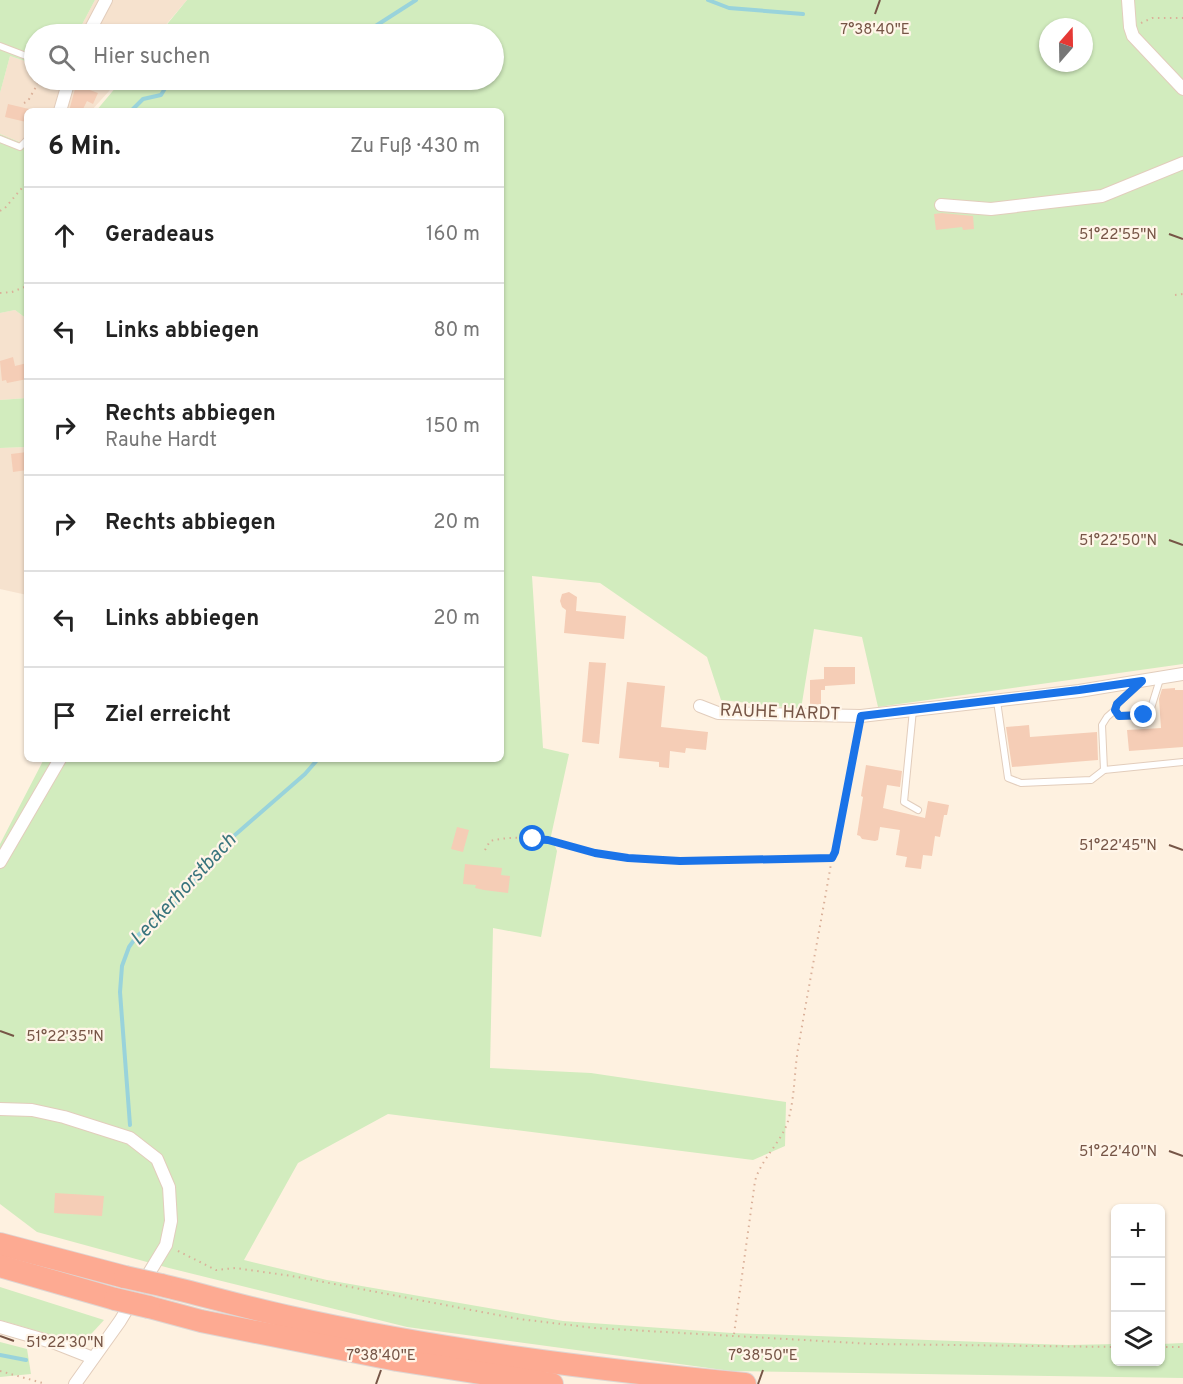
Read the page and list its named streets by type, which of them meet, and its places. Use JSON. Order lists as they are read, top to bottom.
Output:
{
  "streets": {
    "street": ["RAUHE HARDT"]
  },
  "water": ["Leckerhorstbach"],
  "north": "top",
  "page": {
    "search": "Hier suchen",
    "heading": ["6 Min.", "Zu Fuß · 430 m"],
    "list": [
      ["Geradeaus", "160 m"],
      ["Links abbiegen", "80 m"],
      ["Rechts abbiegen", "Rauhe Hardt", "150 m"],
      ["Rechts abbiegen", "20 m"],
      ["Links abbiegen", "20 m"],
      "Ziel erreicht"
    ],
    "map_buttons": ["+", "−"]
  },
  "coordinates": [
    "7°38'40\"E",
    "51°22'55\"N",
    "51°22'50\"N",
    "51°22'45\"N",
    "51°22'35\"N",
    "51°22'40\"N",
    "51°22'30\"N",
    "7°38'50\"E"
  ]
}
